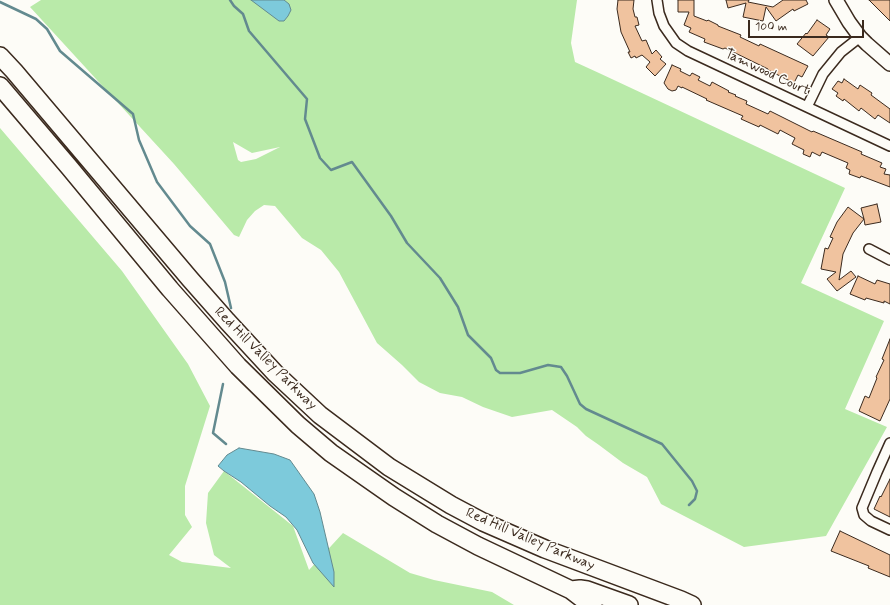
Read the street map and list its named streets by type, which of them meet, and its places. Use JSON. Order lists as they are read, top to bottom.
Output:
{
  "streets": {
    "highway": ["Red Hill Valley Parkway"],
    "street": ["Tamwood Court"]
  },
  "scale_bar": "100 m"
}
